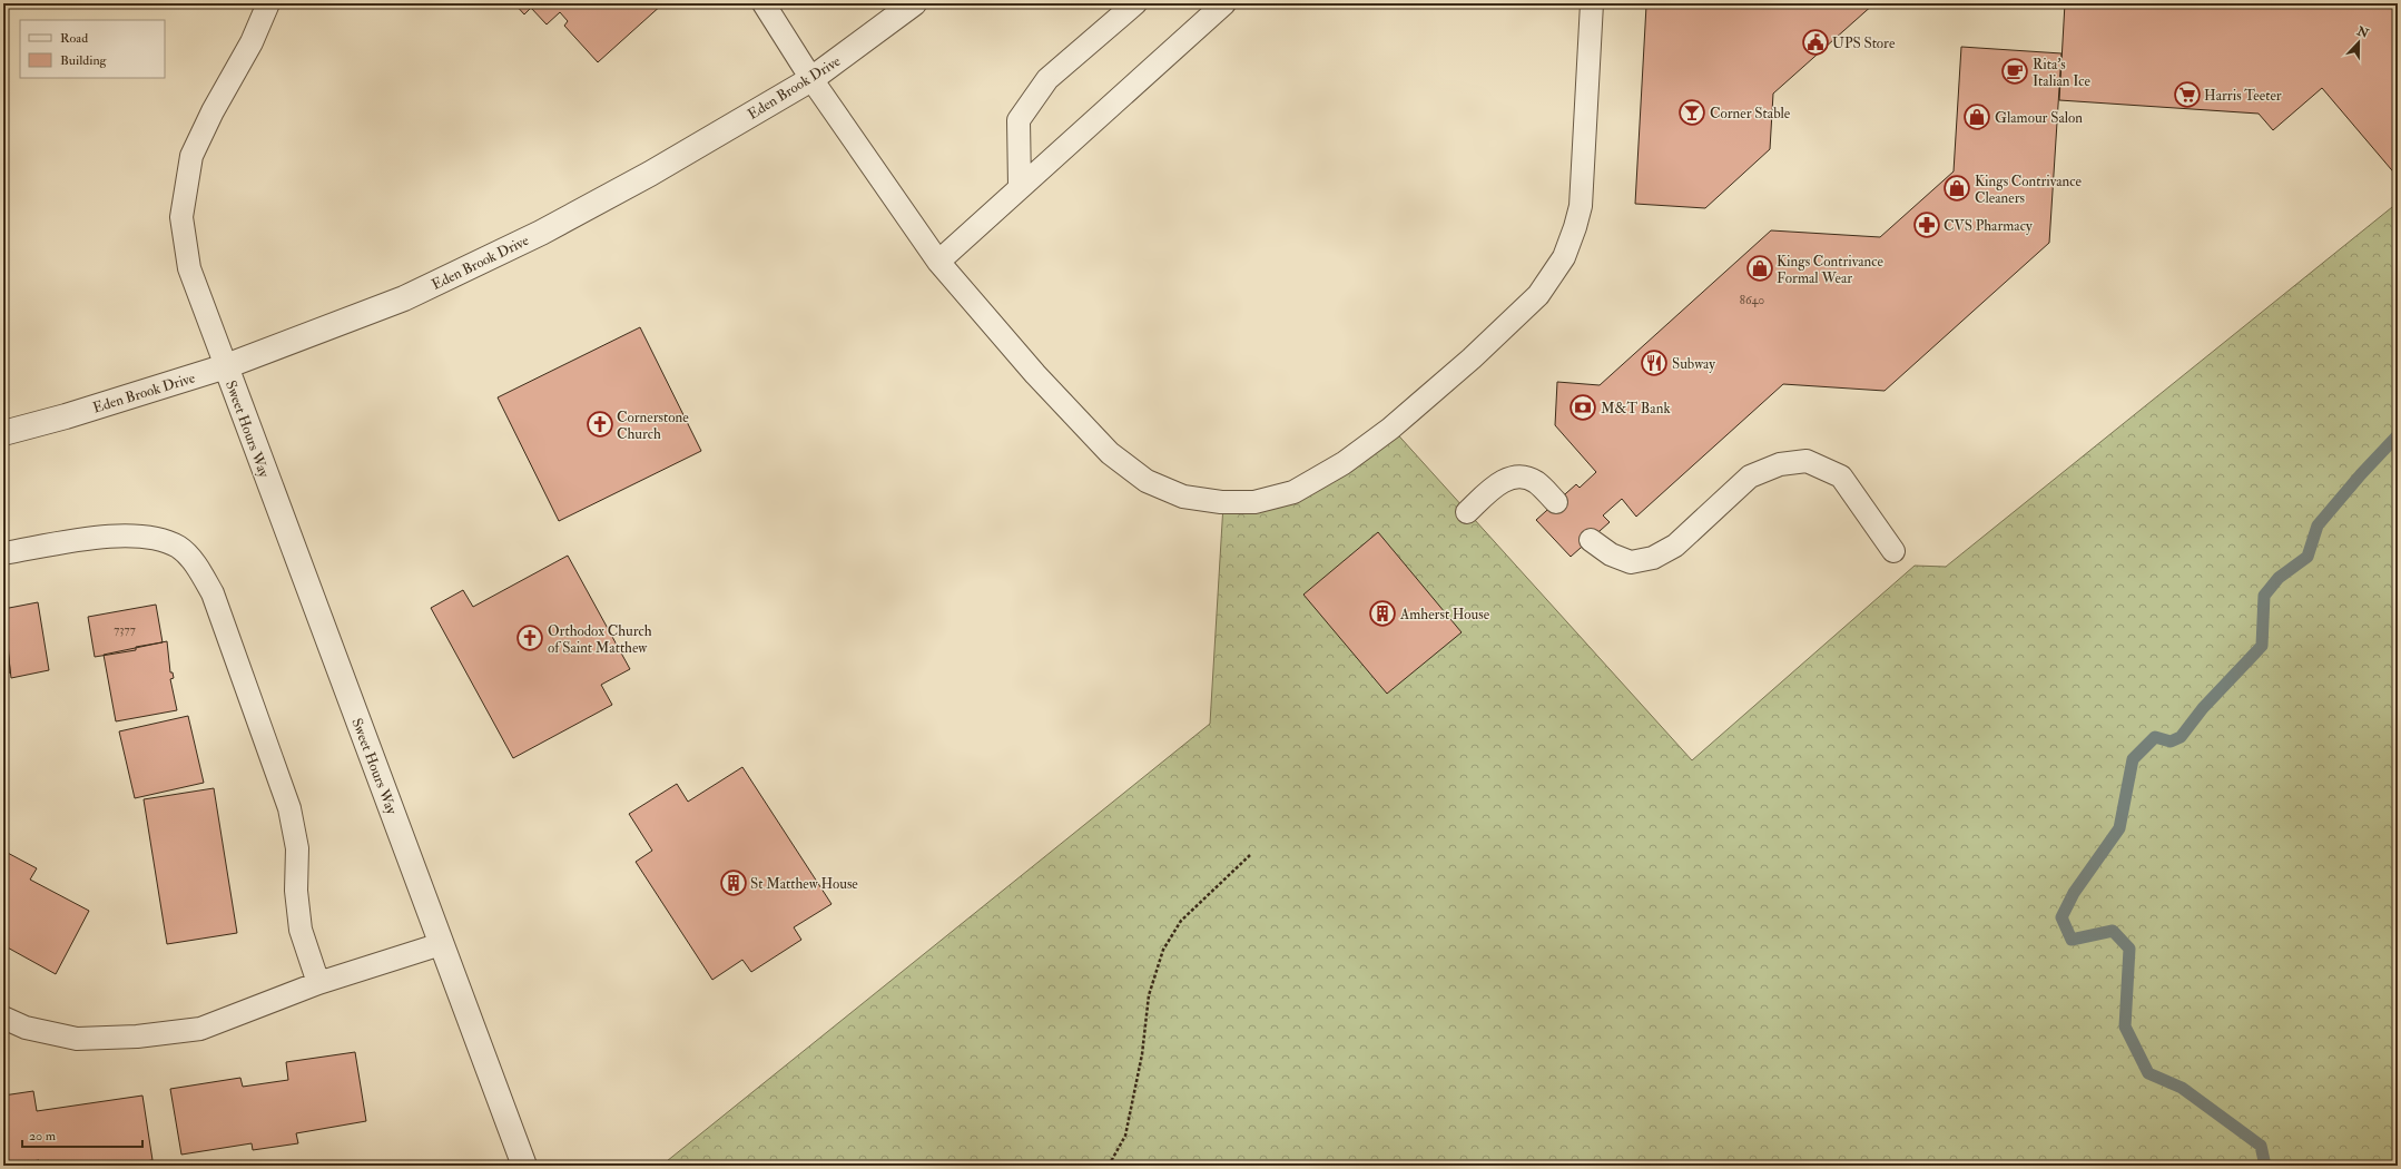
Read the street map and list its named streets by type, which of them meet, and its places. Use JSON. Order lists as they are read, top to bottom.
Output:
{
  "streets": {
    "street": ["Eden Brook Drive", "Sweet Hours Way"]
  },
  "crossings": [
    ["Eden Brook Drive", "Sweet Hours Way"]
  ],
  "places": {
    "public building": ["UPS Store"],
    "cafe": ["Rita's Italian Ice"],
    "supermarket": ["Harris Teeter"],
    "bar": ["Corner Stable"],
    "shop": ["Glamour Salon", "Kings Contrivance Cleaners", "Kings Contrivance Formal Wear"],
    "pharmacy": ["CVS Pharmacy"],
    "restaurant": ["Subway"],
    "bank": ["M&T Bank"],
    "church": ["Cornerstone Church", "Orthodox Church of Saint Matthew"],
    "building": ["Amherst House", "St Matthew House"]
  },
  "house_numbers": ["8640", "7377"],
  "legend": ["Road", "Building"],
  "scale_bar": "20 m",
  "north": "top"
}
